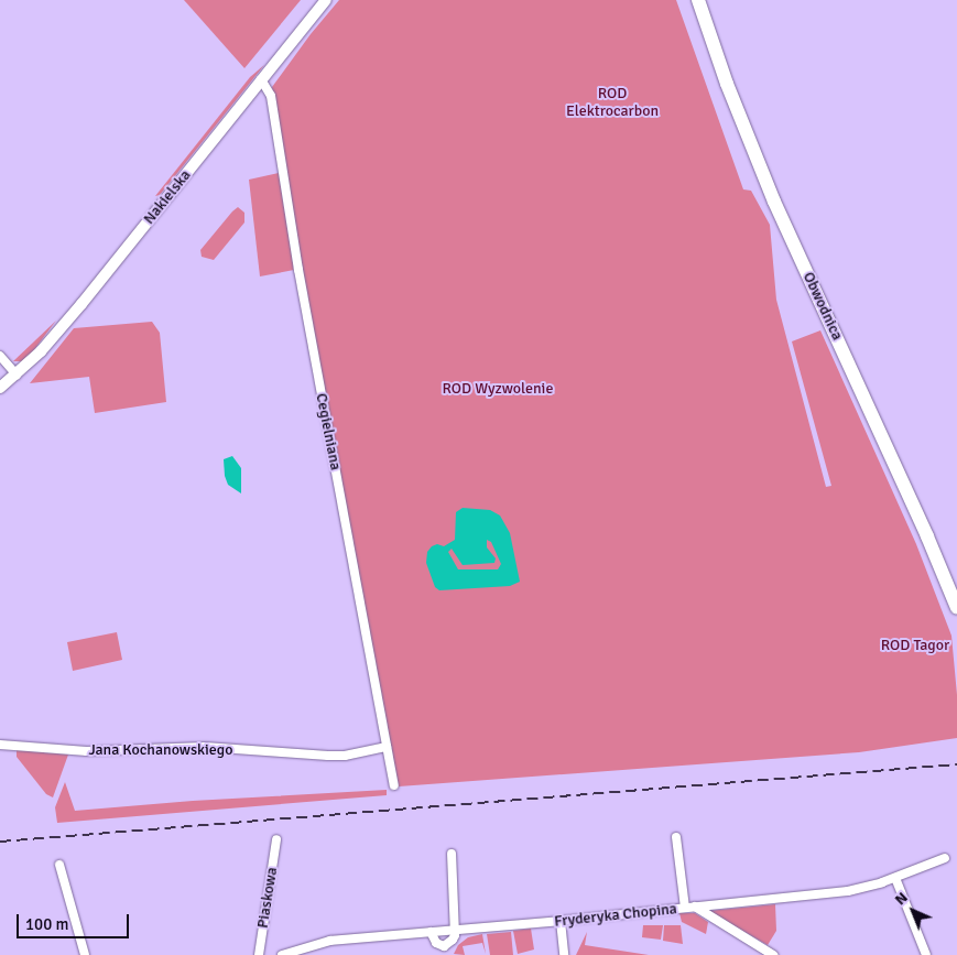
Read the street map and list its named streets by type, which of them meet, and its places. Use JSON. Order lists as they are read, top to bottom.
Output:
{
  "streets": {
    "main road": ["Obwodnica"],
    "street": [
      "Nakielska",
      "Cegielniana",
      "Jana Kochanowskiego",
      "Piaskowa",
      "Fryderyka Chopina"
    ]
  },
  "crossings": [
    ["Nakielska", "Cegielniana"],
    ["Cegielniana", "Jana Kochanowskiego"]
  ],
  "parks": ["ROD Elektrocarbon", "ROD Wyzwolenie", "ROD Tagor"],
  "scale_bar": "100 m",
  "north": "top left"
}
